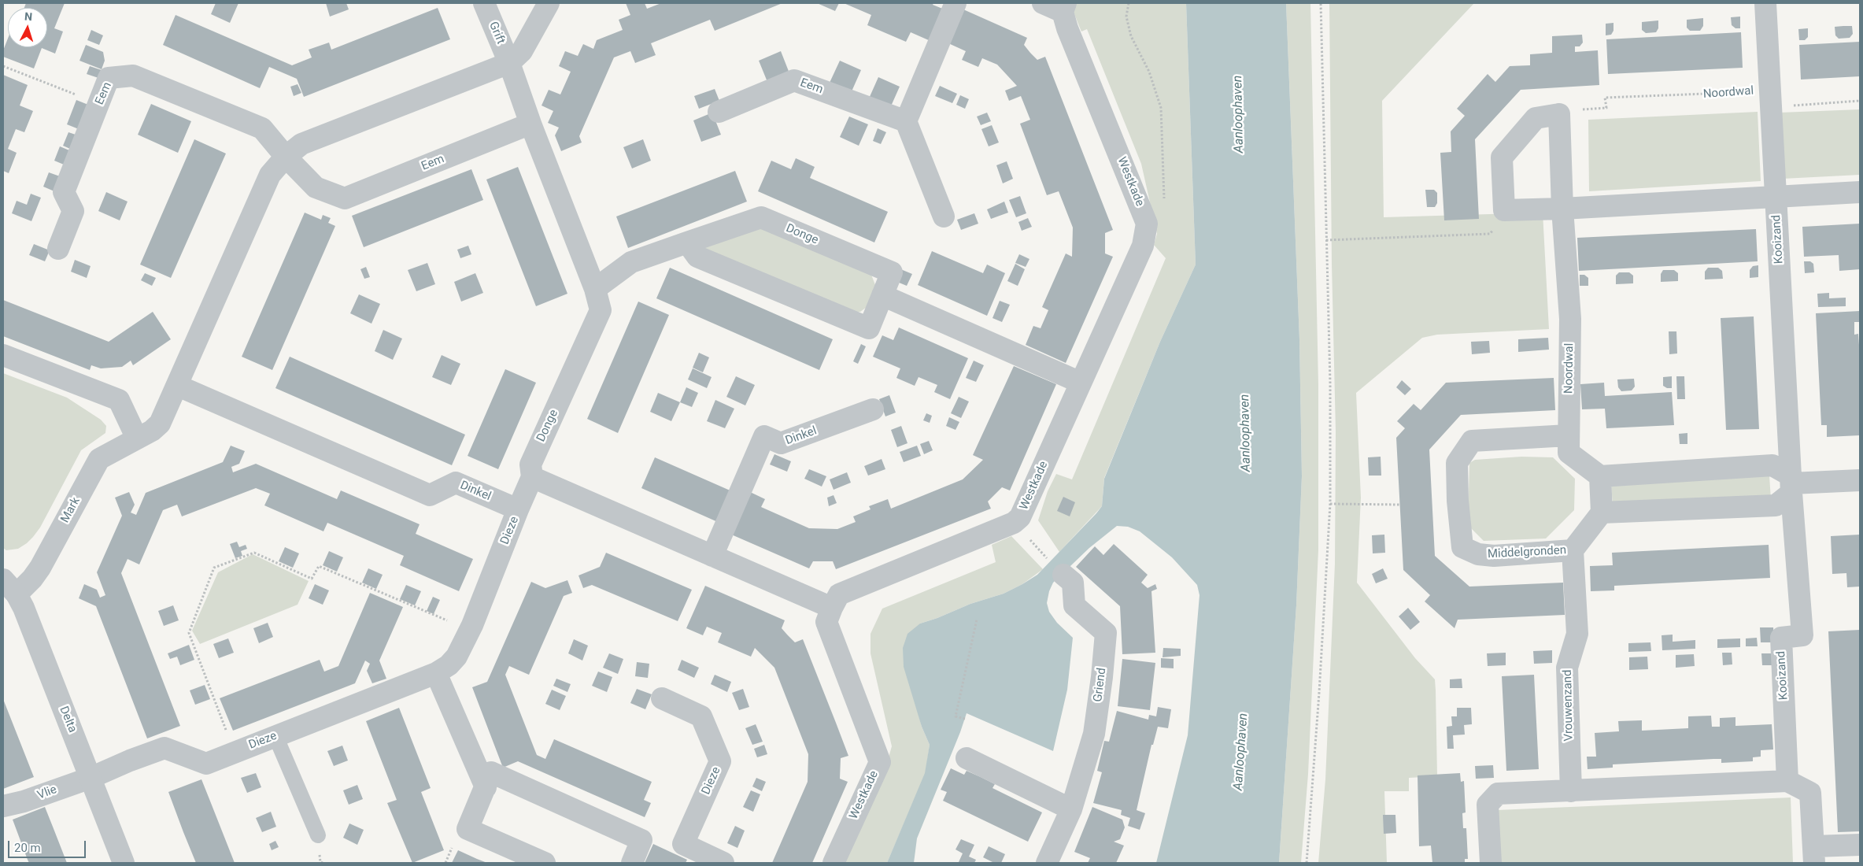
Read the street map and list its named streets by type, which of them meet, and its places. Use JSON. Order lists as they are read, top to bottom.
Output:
{
  "streets": {
    "street": [
      "Grift",
      "Eem",
      "Noordwal",
      "Westkade",
      "Donge",
      "Kooizand",
      "Dinkel",
      "Mark",
      "Dieze",
      "Middelgronden",
      "Griend",
      "Vrouwenzand",
      "Delta",
      "Vlie"
    ]
  },
  "crossings": [
    ["Eem", "Donge"],
    ["Noordwal", "Kooizand"],
    ["Noordwal", "Middelgronden"],
    ["Dinkel", "Mark"],
    ["Dinkel", "Dieze"],
    ["Mark", "Delta"],
    ["Dieze", "Delta"],
    ["Dieze", "Vlie"],
    ["Middelgronden", "Vrouwenzand"],
    ["Delta", "Vlie"]
  ],
  "water": ["Aanloophaven"],
  "scale_bar": "20 m",
  "north": "top"
}
